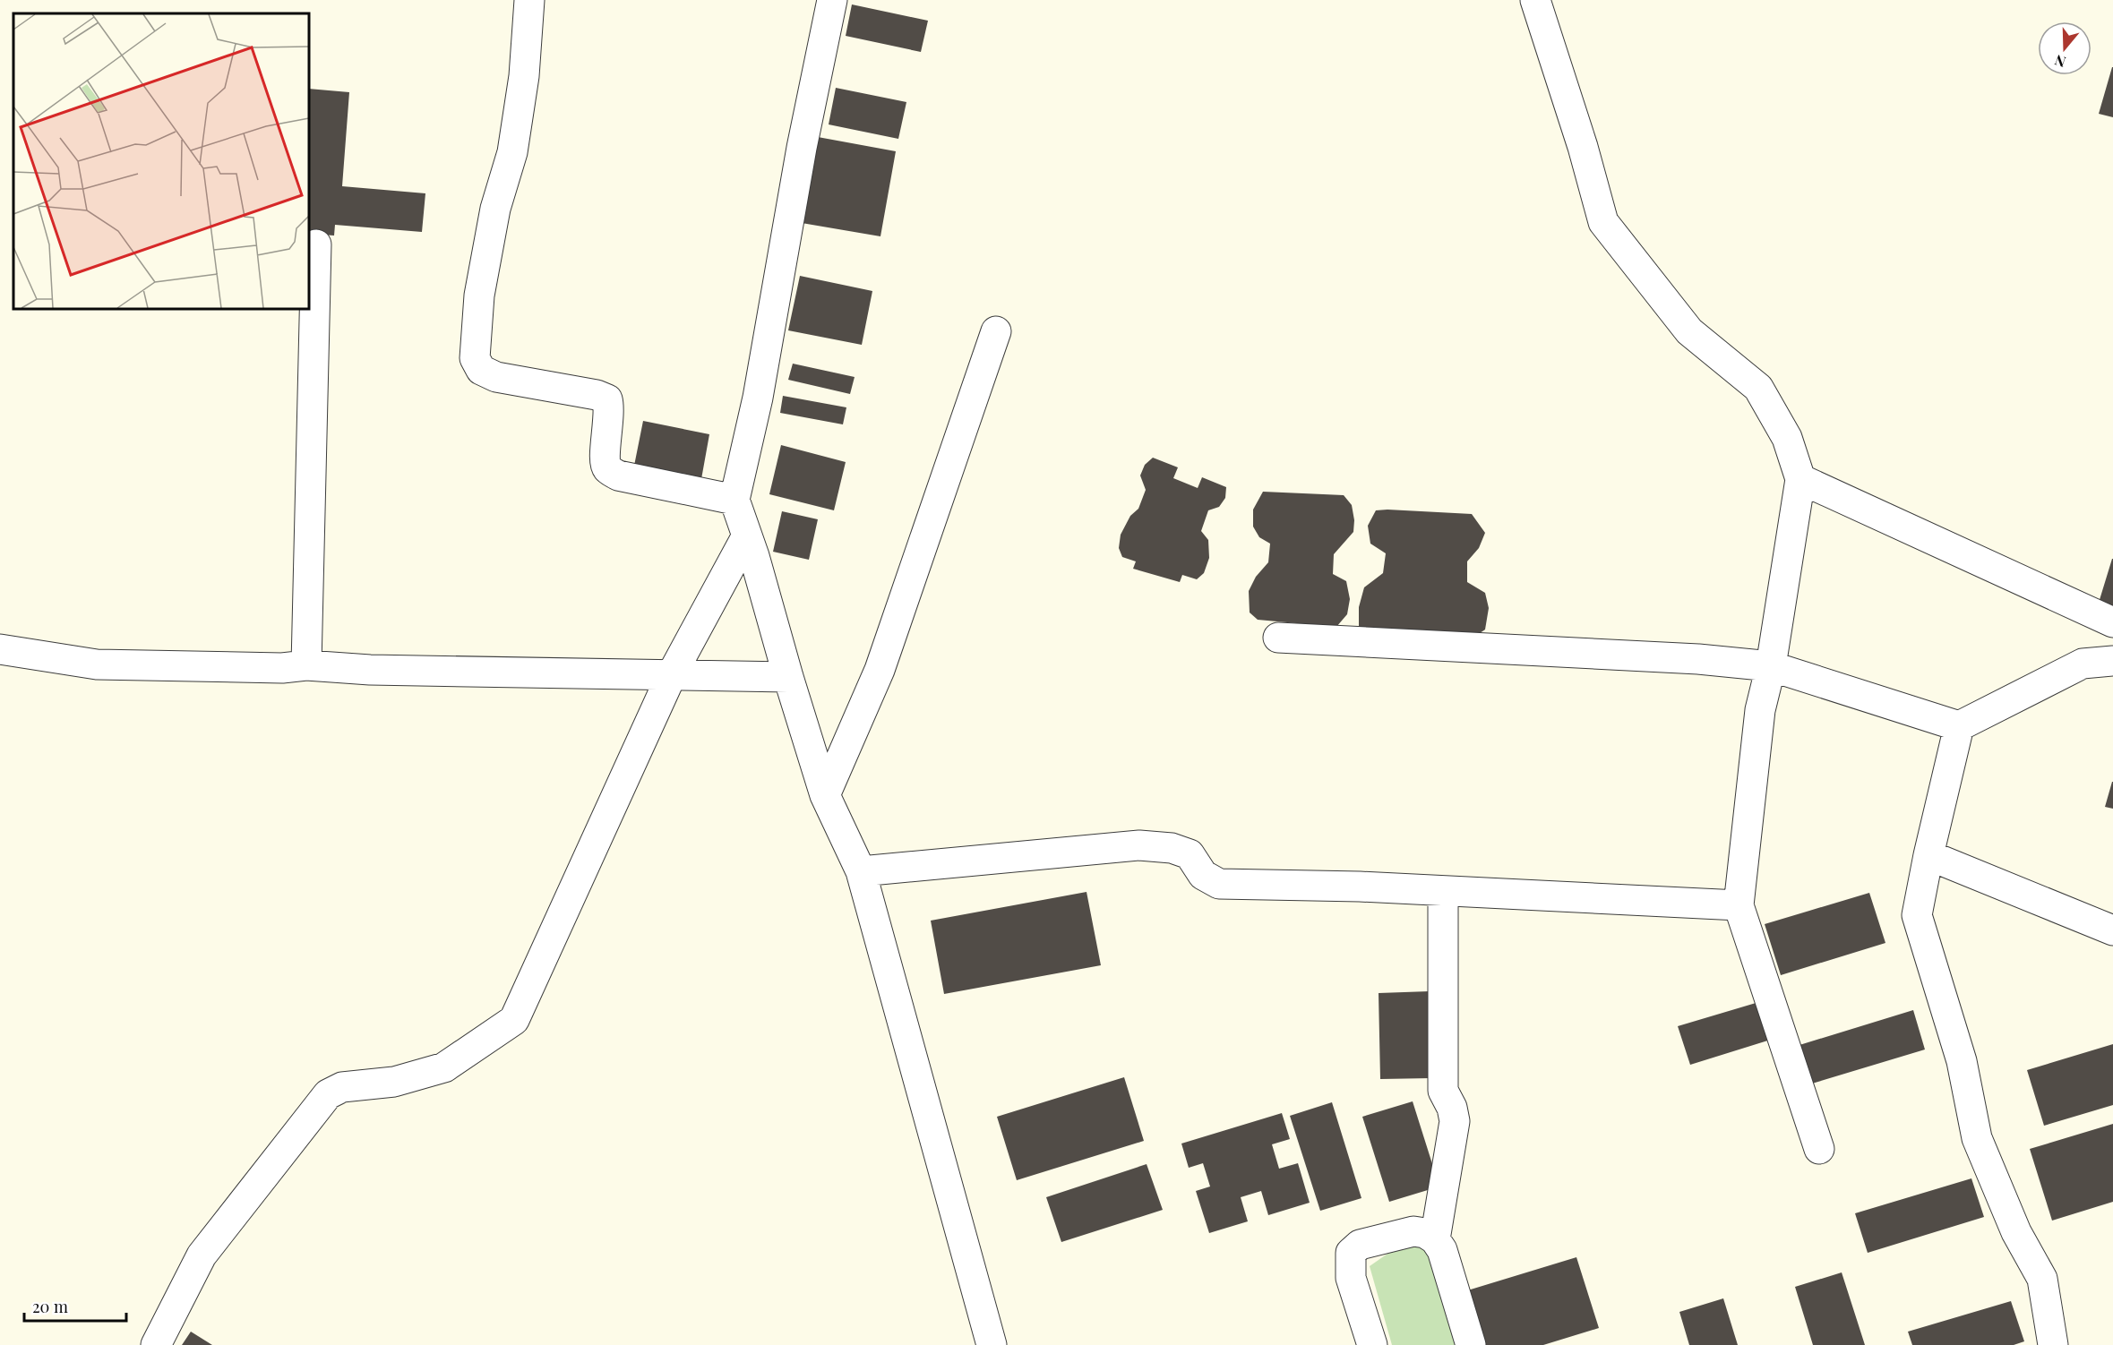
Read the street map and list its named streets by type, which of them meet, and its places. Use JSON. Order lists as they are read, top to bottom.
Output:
{
  "scale_bar": "20 m",
  "north": "bottom"
}
